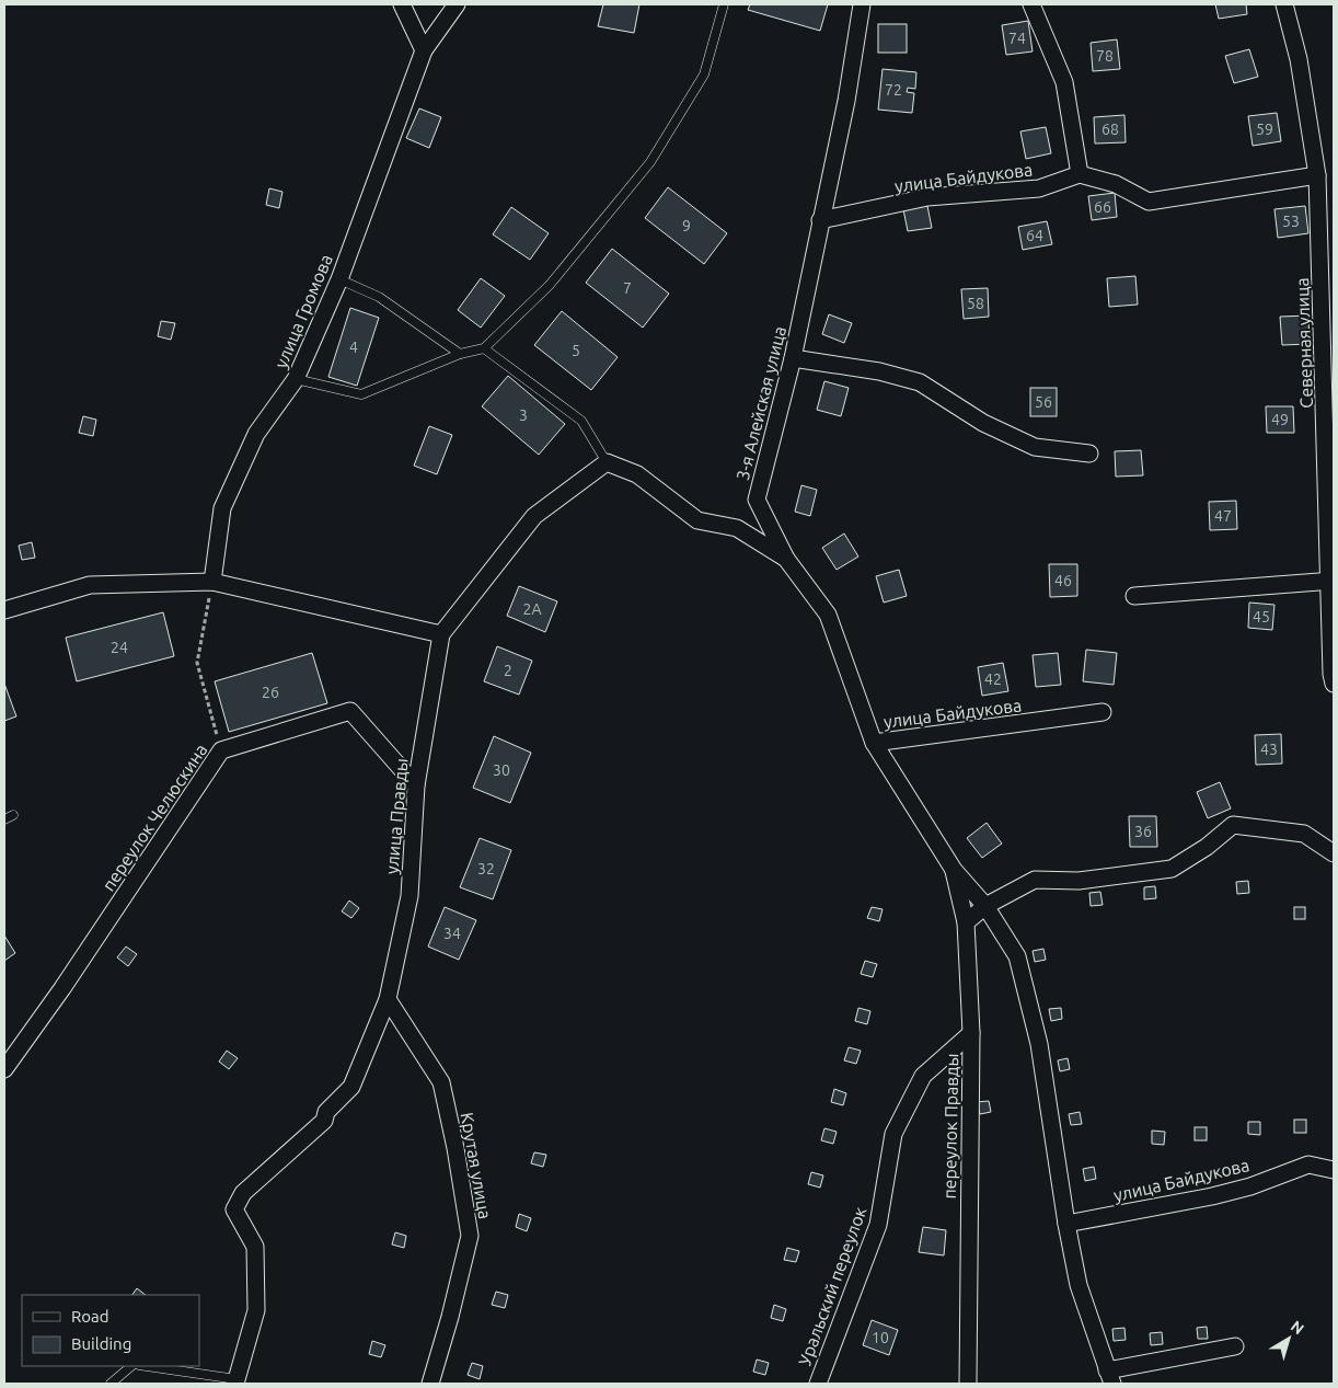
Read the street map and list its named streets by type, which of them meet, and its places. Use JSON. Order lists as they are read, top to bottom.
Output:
{
  "streets": {
    "street": [
      "улица Байдукова",
      "улица Громова",
      "Северная улица",
      "3-я Алейская улица",
      "улица Правды",
      "переулок Челюскина",
      "переулок Правды",
      "Крутая улица",
      "Уральский переулок"
    ]
  },
  "crossings": [
    ["улица Байдукова", "3-я Алейская улица"],
    ["улица Байдукова", "переулок Правды"],
    ["улица Правды", "переулок Челюскина"],
    ["улица Правды", "Крутая улица"],
    ["переулок Правды", "Уральский переулок"]
  ],
  "house_numbers": [
    "74",
    "78",
    "72",
    "68",
    "59",
    "66",
    "53",
    "9",
    "64",
    "7",
    "58",
    "4",
    "5",
    "56",
    "3",
    "49",
    "47",
    "46",
    "2А",
    "45",
    "24",
    "2",
    "42",
    "26",
    "43",
    "30",
    "36",
    "32",
    "34",
    "10"
  ],
  "legend": ["Road", "Building"],
  "north": "top right"
}
